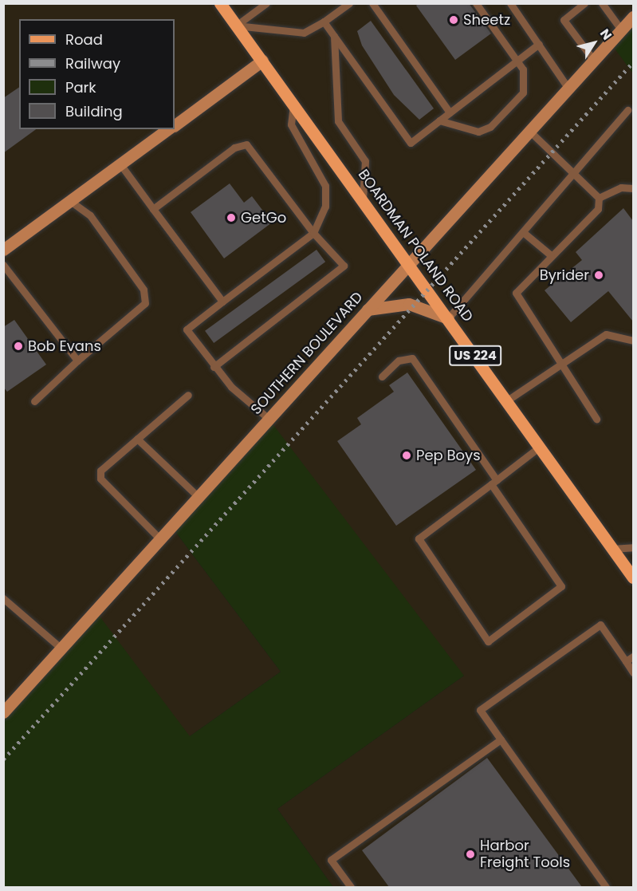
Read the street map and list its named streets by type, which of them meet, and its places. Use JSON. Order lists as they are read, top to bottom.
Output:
{
  "streets": {
    "main road": ["BOARDMAN POLAND ROAD", "US 224"],
    "street": ["SOUTHERN BOULEVARD"]
  },
  "crossings": [
    ["BOARDMAN POLAND ROAD", "SOUTHERN BOULEVARD"]
  ],
  "places": [
    "Sheetz",
    "GetGo",
    "Byrider",
    "Bob Evans",
    "Pep Boys",
    "Harbor Freight Tools"
  ],
  "legend": [
    "Road",
    "Railway",
    "Park",
    "Building"
  ],
  "north": "top right"
}
